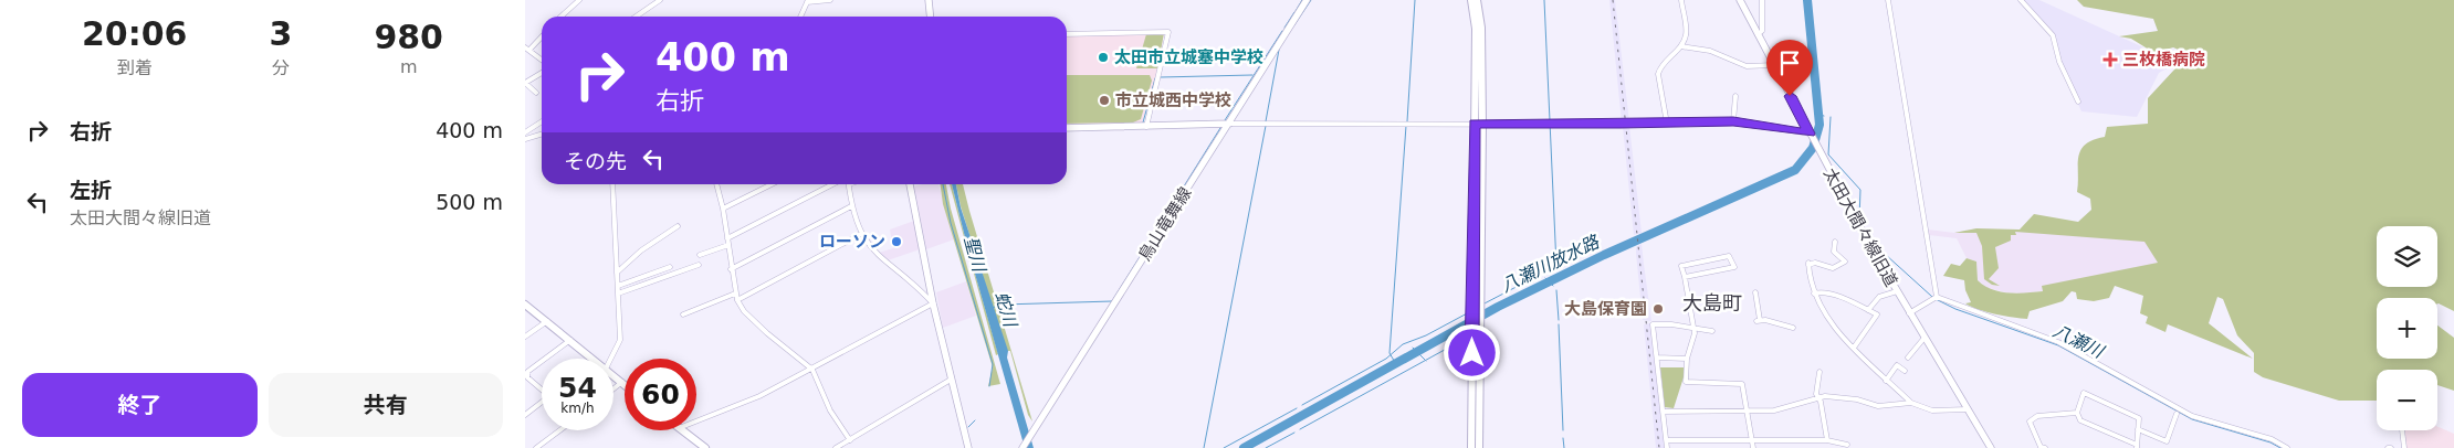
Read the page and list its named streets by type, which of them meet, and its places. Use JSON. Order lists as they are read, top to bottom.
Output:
{
  "streets": {
    "street": ["鳥山竜舞線", "太田大間々線旧道"]
  },
  "districts": ["大島町"],
  "water": [
    "聖川",
    "八瀬川放水路",
    "蛇川",
    "八瀬川"
  ],
  "places": {
    "other": [
      "太田市立城塞中学校",
      "市立城西中学校",
      "ローソン",
      "大島保育園"
    ],
    "health": ["三枚橋病院"]
  },
  "page": {
    "eta": [
      "20:06",
      "到着",
      "3",
      "分",
      "980",
      "m"
    ],
    "turn": ["400 m", "右折"],
    "list": [
      {
        "name": "右折",
        "value": "400 m"
      },
      {
        "name": "左折",
        "note": "太田大間々線旧道",
        "value": "500 m"
      }
    ],
    "then": "その先",
    "map_buttons": ["+", "−"],
    "speed": "54 km/h",
    "limit": "60",
    "buttons": ["終了", "共有"]
  }
}
